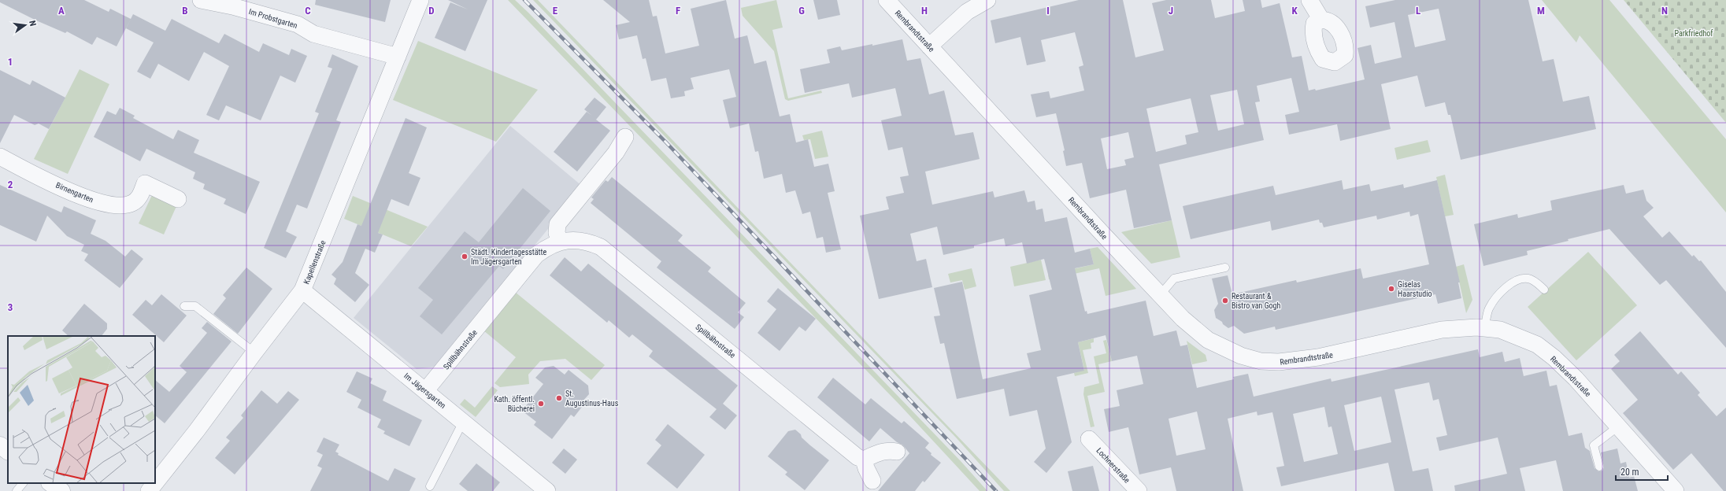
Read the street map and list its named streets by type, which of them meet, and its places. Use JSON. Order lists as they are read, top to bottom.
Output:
{
  "streets": {
    "street": [
      "Im Probstgarten",
      "Rembrandtstraße",
      "Birnengarten",
      "Kapellenstraße",
      "Spillbähnstraße",
      "Im Jägersgarten",
      "Lochnerstraße"
    ]
  },
  "crossings": [
    ["Im Probstgarten", "Kapellenstraße"],
    ["Kapellenstraße", "Im Jägersgarten"],
    ["Spillbähnstraße", "Im Jägersgarten"]
  ],
  "parks": ["Parkfriedhof"],
  "places": [
    "Städt. Kindertagesstätte Im Jägersgarten",
    "Giselas Haarstudio",
    "Restaurant & Bistro van Gogh",
    "St. Augustinus-Haus",
    "Kath. öffentl. Bücherei"
  ],
  "scale_bar": "20 m",
  "north": "right",
  "grid": {
    "columns": [
      "A",
      "B",
      "C",
      "D",
      "E",
      "F",
      "G",
      "H",
      "I",
      "J",
      "K",
      "L",
      "M",
      "N"
    ],
    "rows": ["1", "2", "3"]
  }
}
